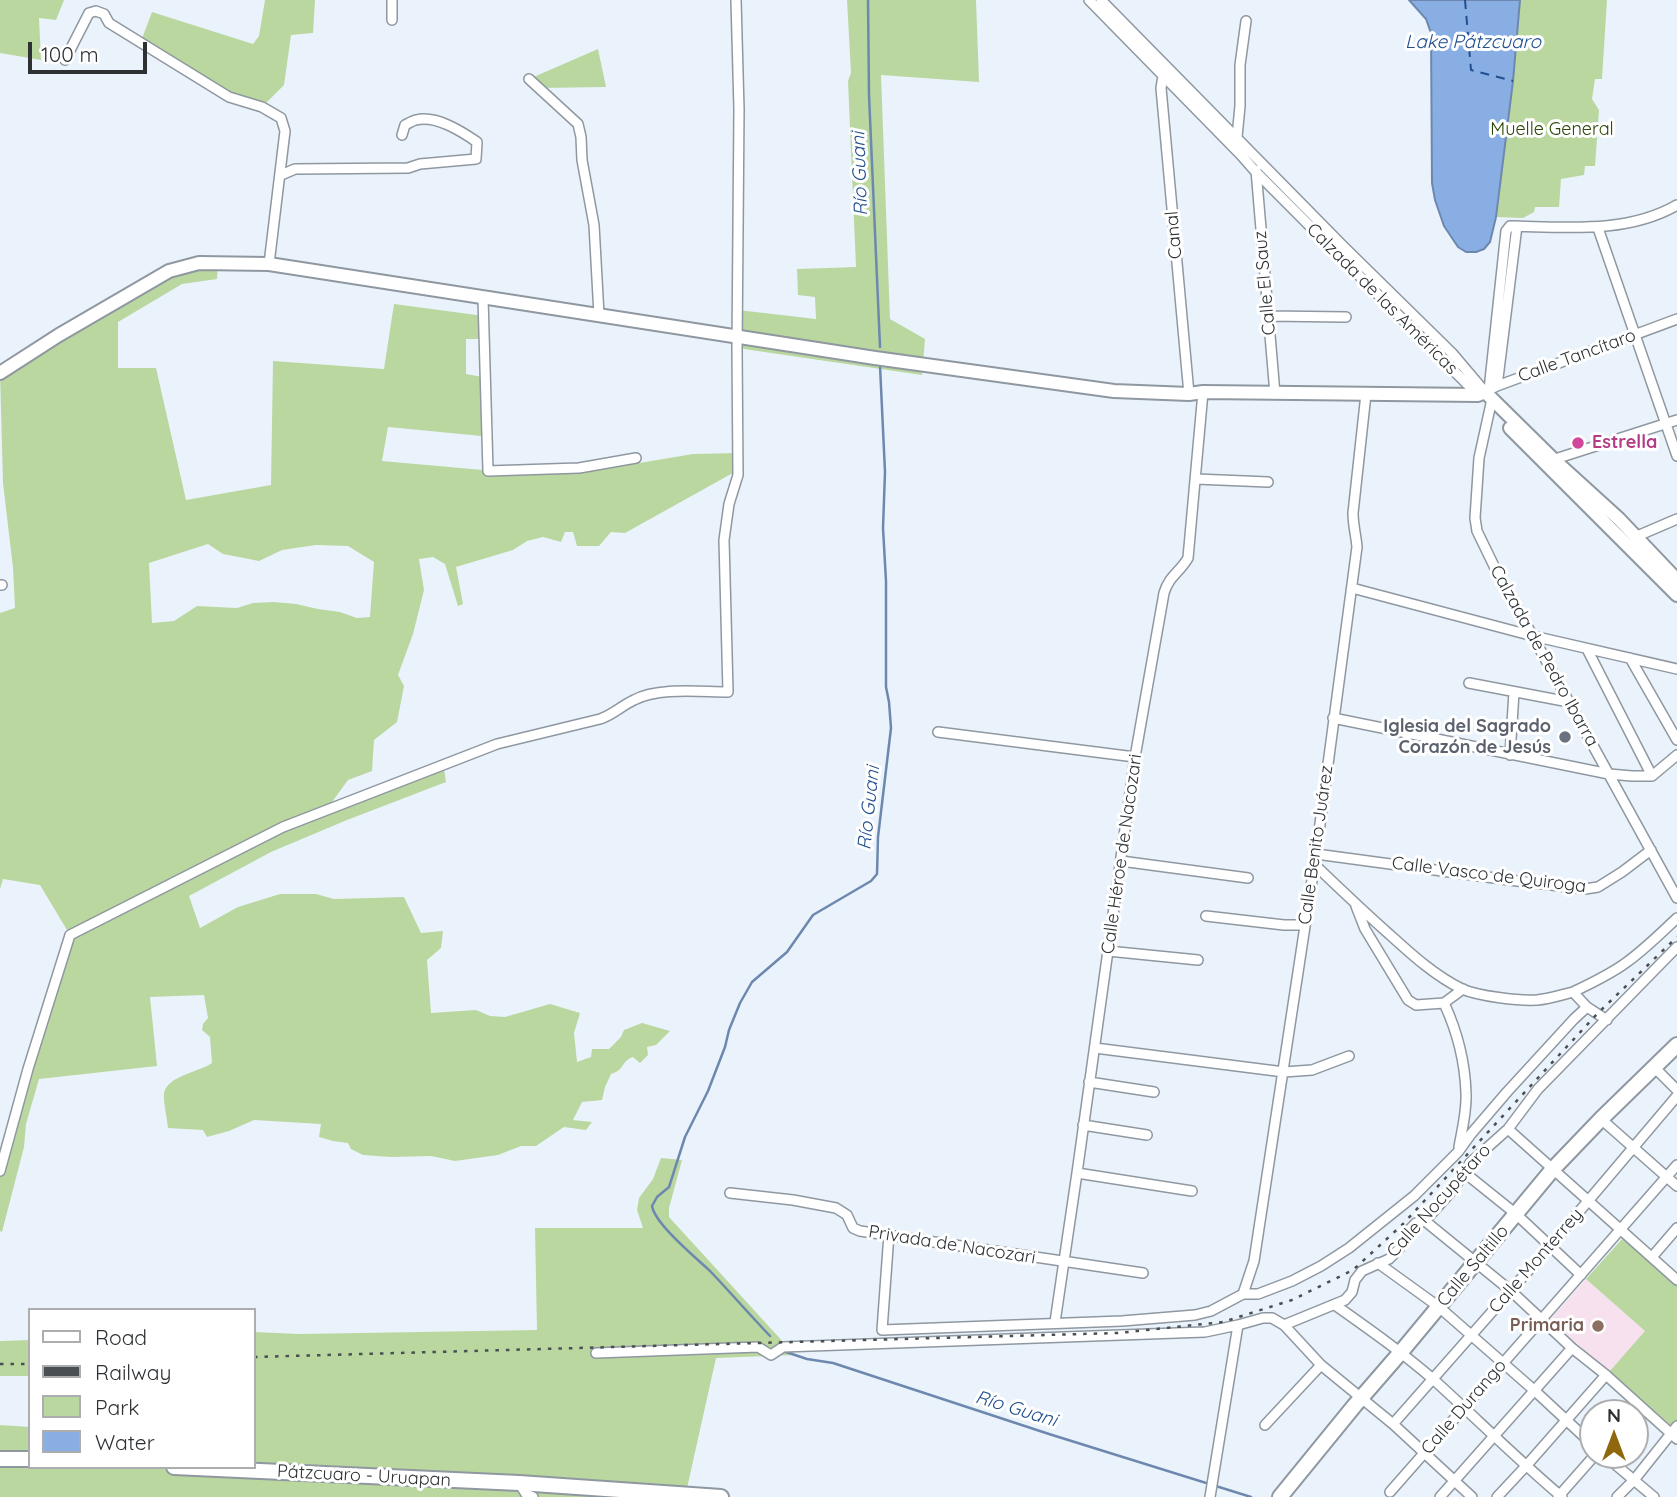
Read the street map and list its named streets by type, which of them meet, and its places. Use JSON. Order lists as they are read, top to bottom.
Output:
{
  "streets": {
    "main road": ["Calzada de las Américas", "Calle Saltillo", "Pátzcuaro - Uruapan"],
    "street": [
      "Canal",
      "Calle El Sauz",
      "Calle Tancítaro",
      "Calzada de Pedro Ibarra",
      "Calle Benito Juárez",
      "Calle Héroe de Nacozari",
      "Calle Vasco de Quiroga",
      "Calle Nocupétaro",
      "Privada de Nacozari",
      "Calle Monterrey",
      "Calle Durango"
    ]
  },
  "crossings": [
    ["Canal", "Calzada de las Américas"],
    ["Calle El Sauz", "Calzada de las Américas"],
    ["Calzada de las Américas", "Calle Tancítaro"],
    ["Calzada de las Américas", "Calzada de Pedro Ibarra"],
    ["Calle Tancítaro", "Calzada de Pedro Ibarra"],
    ["Calzada de Pedro Ibarra", "Calle Vasco de Quiroga"],
    ["Calle Benito Juárez", "Calle Vasco de Quiroga"],
    ["Calle Héroe de Nacozari", "Privada de Nacozari"]
  ],
  "water": ["Lake Pátzcuaro", "Río Guani"],
  "parks": ["Muelle General"],
  "places": ["Estrella", "Iglesia del Sagrado Corazón de Jesús", "Primaria"],
  "legend": [
    "Road",
    "Railway",
    "Park",
    "Water"
  ],
  "scale_bar": "100 m",
  "north": "top"
}
